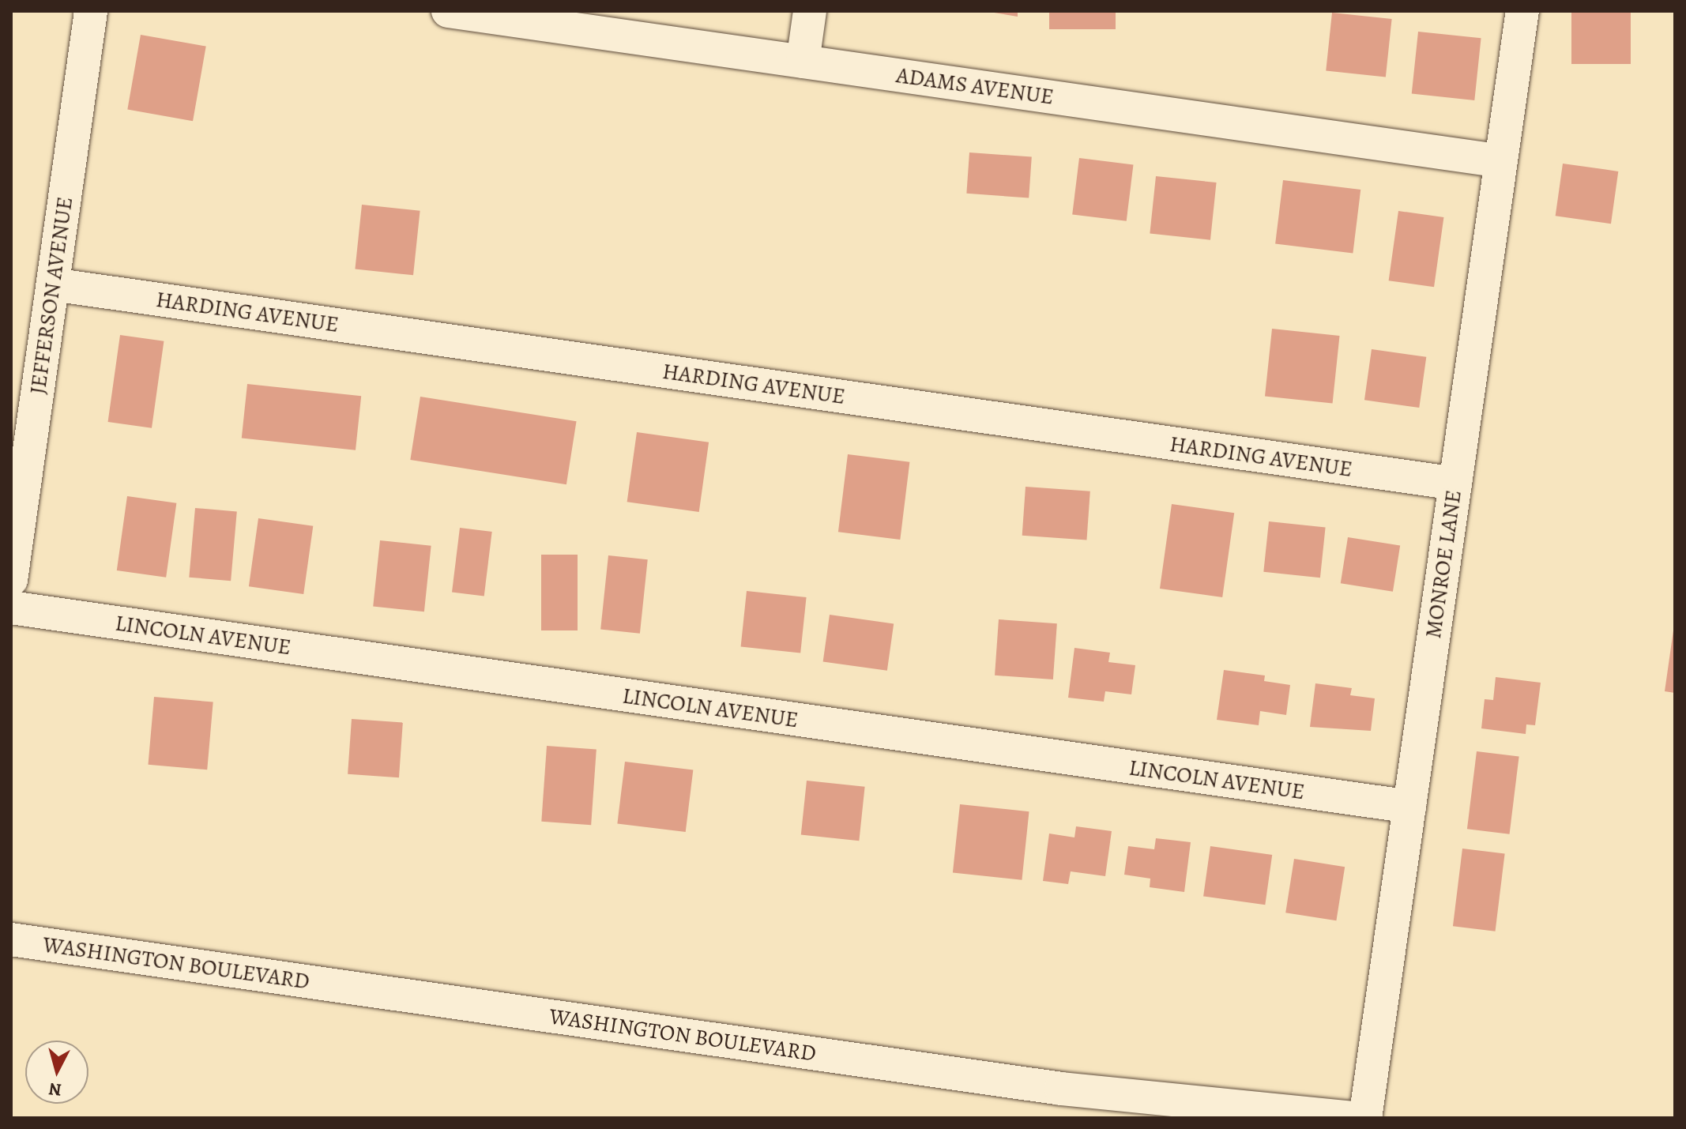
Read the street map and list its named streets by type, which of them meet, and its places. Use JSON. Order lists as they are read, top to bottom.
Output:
{
  "streets": {
    "street": [
      "ADAMS AVENUE",
      "JEFFERSON AVENUE",
      "HARDING AVENUE",
      "MONROE LANE",
      "LINCOLN AVENUE",
      "WASHINGTON BOULEVARD"
    ]
  },
  "crossings": [
    ["ADAMS AVENUE", "MONROE LANE"],
    ["JEFFERSON AVENUE", "HARDING AVENUE"],
    ["HARDING AVENUE", "MONROE LANE"],
    ["MONROE LANE", "LINCOLN AVENUE"]
  ],
  "north": "bottom"
}
